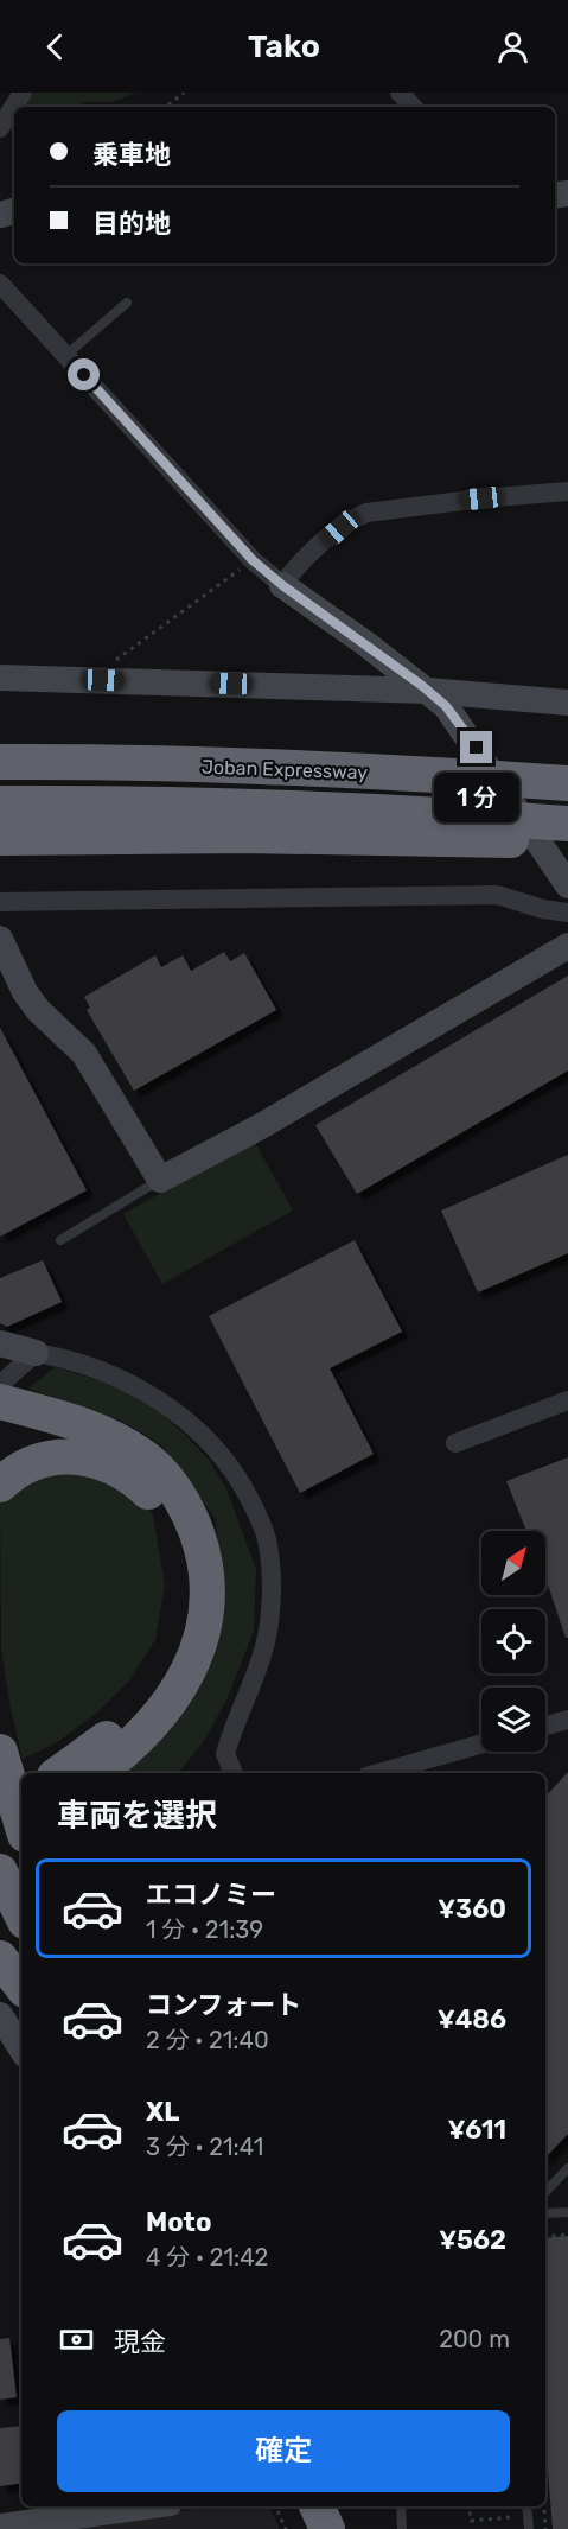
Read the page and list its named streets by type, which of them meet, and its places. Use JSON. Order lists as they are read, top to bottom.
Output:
{
  "streets": {
    "highway": ["Joban Expressway"]
  },
  "north": "top right",
  "page": {
    "header": "Tako",
    "banner": ["乗車地", "目的地"],
    "bubble": "1 分",
    "heading": "車両を選択",
    "list": [
      {
        "name": "エコノミー",
        "note": "1 分 · 21:39",
        "value": "¥360"
      },
      {
        "name": "コンフォート",
        "note": "2 分 · 21:40",
        "value": "¥486"
      },
      {
        "name": "XL",
        "note": "3 分 · 21:41",
        "value": "¥611"
      },
      {
        "name": "Moto",
        "note": "4 分 · 21:42",
        "value": "¥562"
      }
    ],
    "pay": ["現金", "200 m"],
    "buttons": "確定"
  }
}
